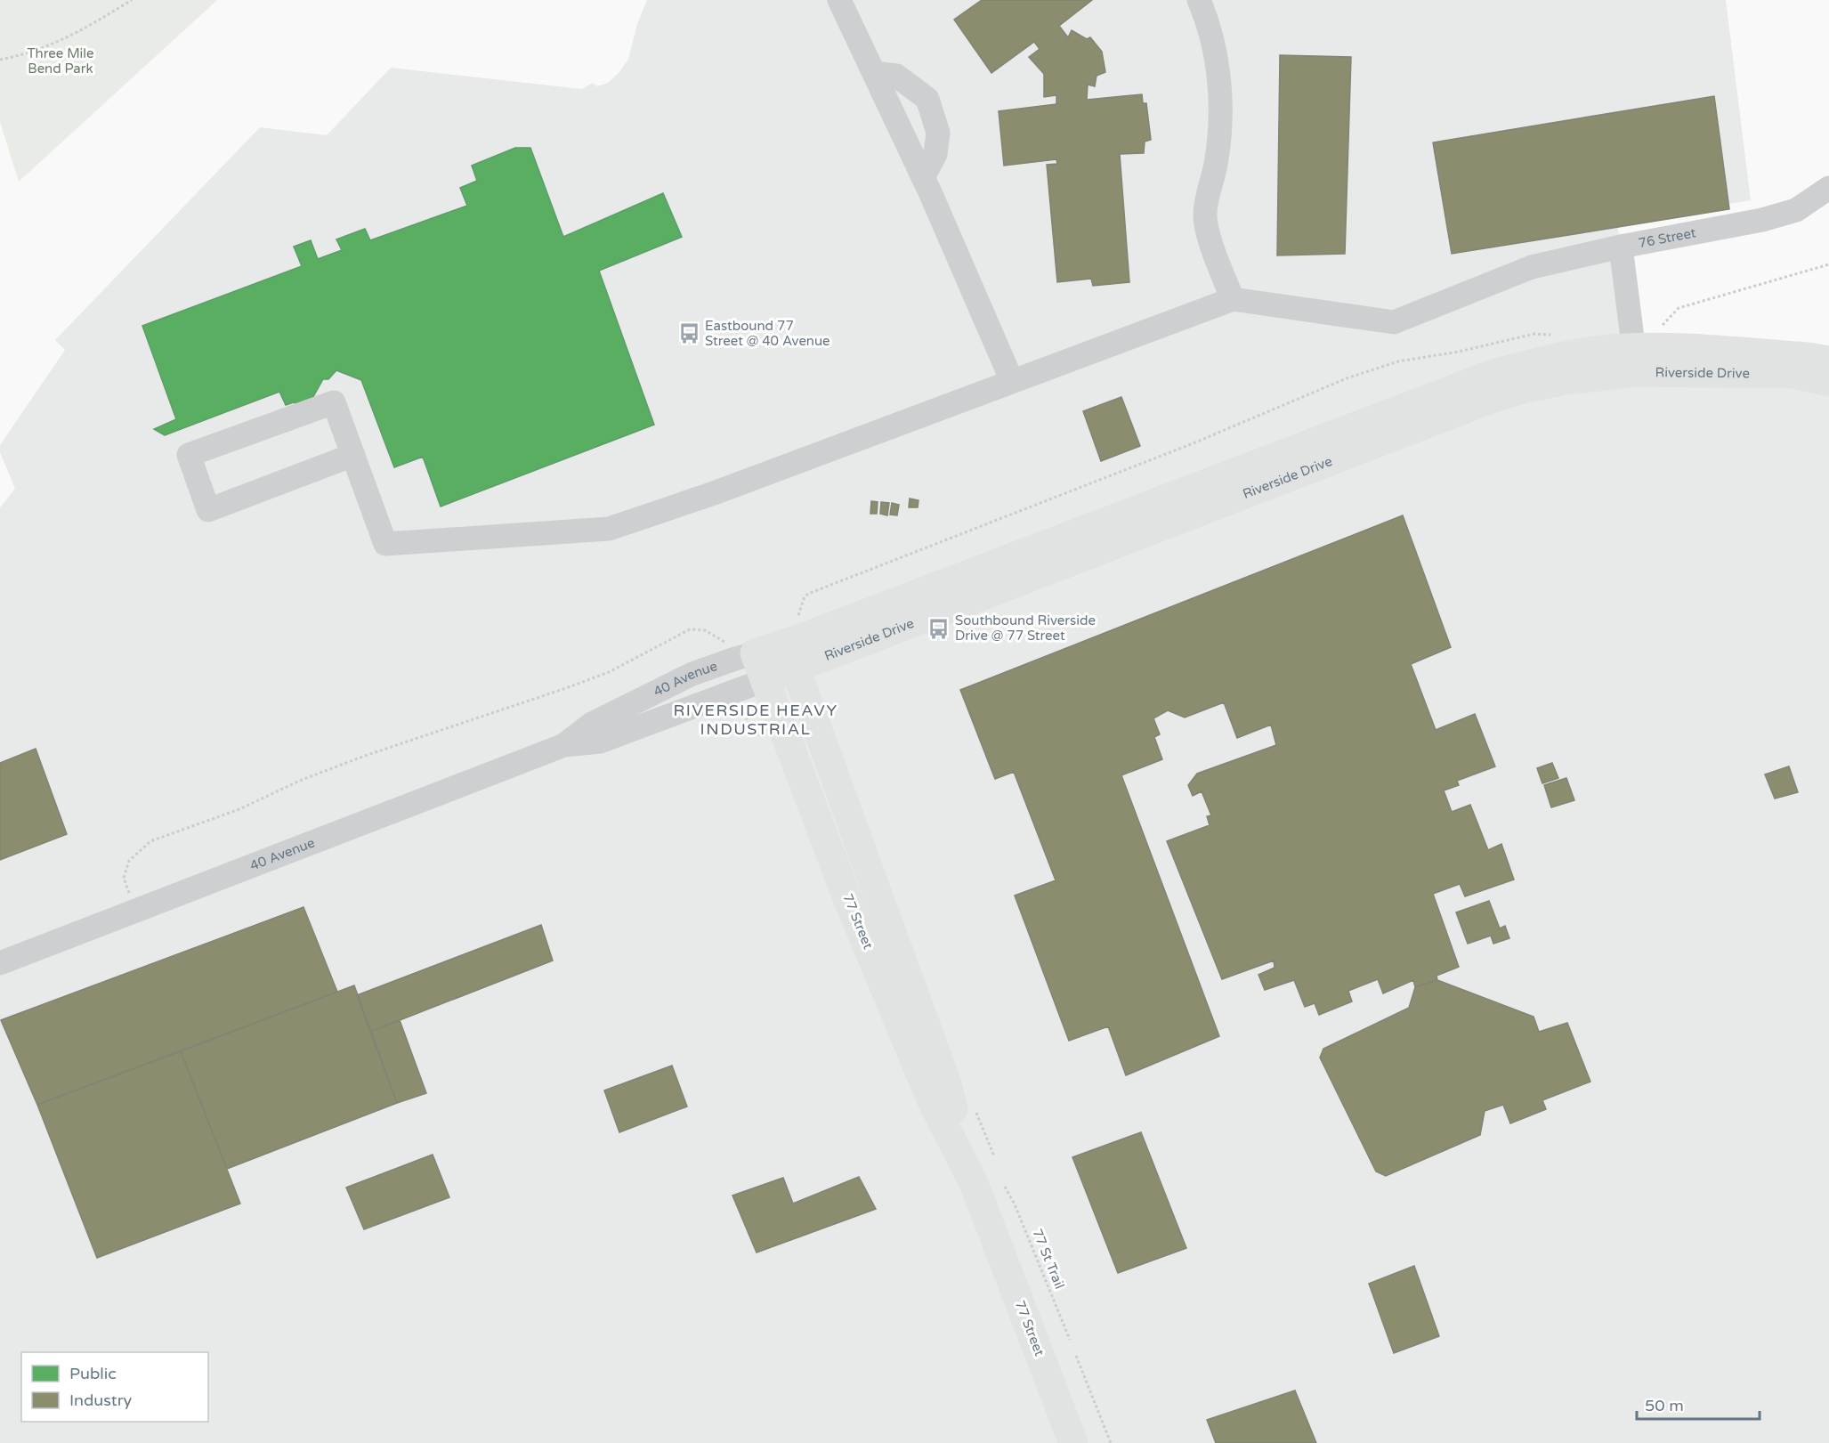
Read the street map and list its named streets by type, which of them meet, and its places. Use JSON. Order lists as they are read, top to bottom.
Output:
{
  "streets": {
    "main road": ["Riverside Drive", "40 Avenue", "77 Street"],
    "street": ["76 Street"],
    "path": ["77 St Trail"]
  },
  "crossings": [
    ["76 Street", "Riverside Drive"],
    ["Riverside Drive", "40 Avenue"],
    ["Riverside Drive", "77 Street"],
    ["40 Avenue", "77 Street"]
  ],
  "districts": ["RIVERSIDE HEAVY INDUSTRIAL"],
  "parks": ["Three Mile Bend Park"],
  "places": {
    "bus stop": ["Eastbound 77 Street @ 40 Avenue", "Southbound Riverside Drive @ 77 Street"]
  },
  "legend": ["Public", "Industry"],
  "scale_bar": "50 m"
}
